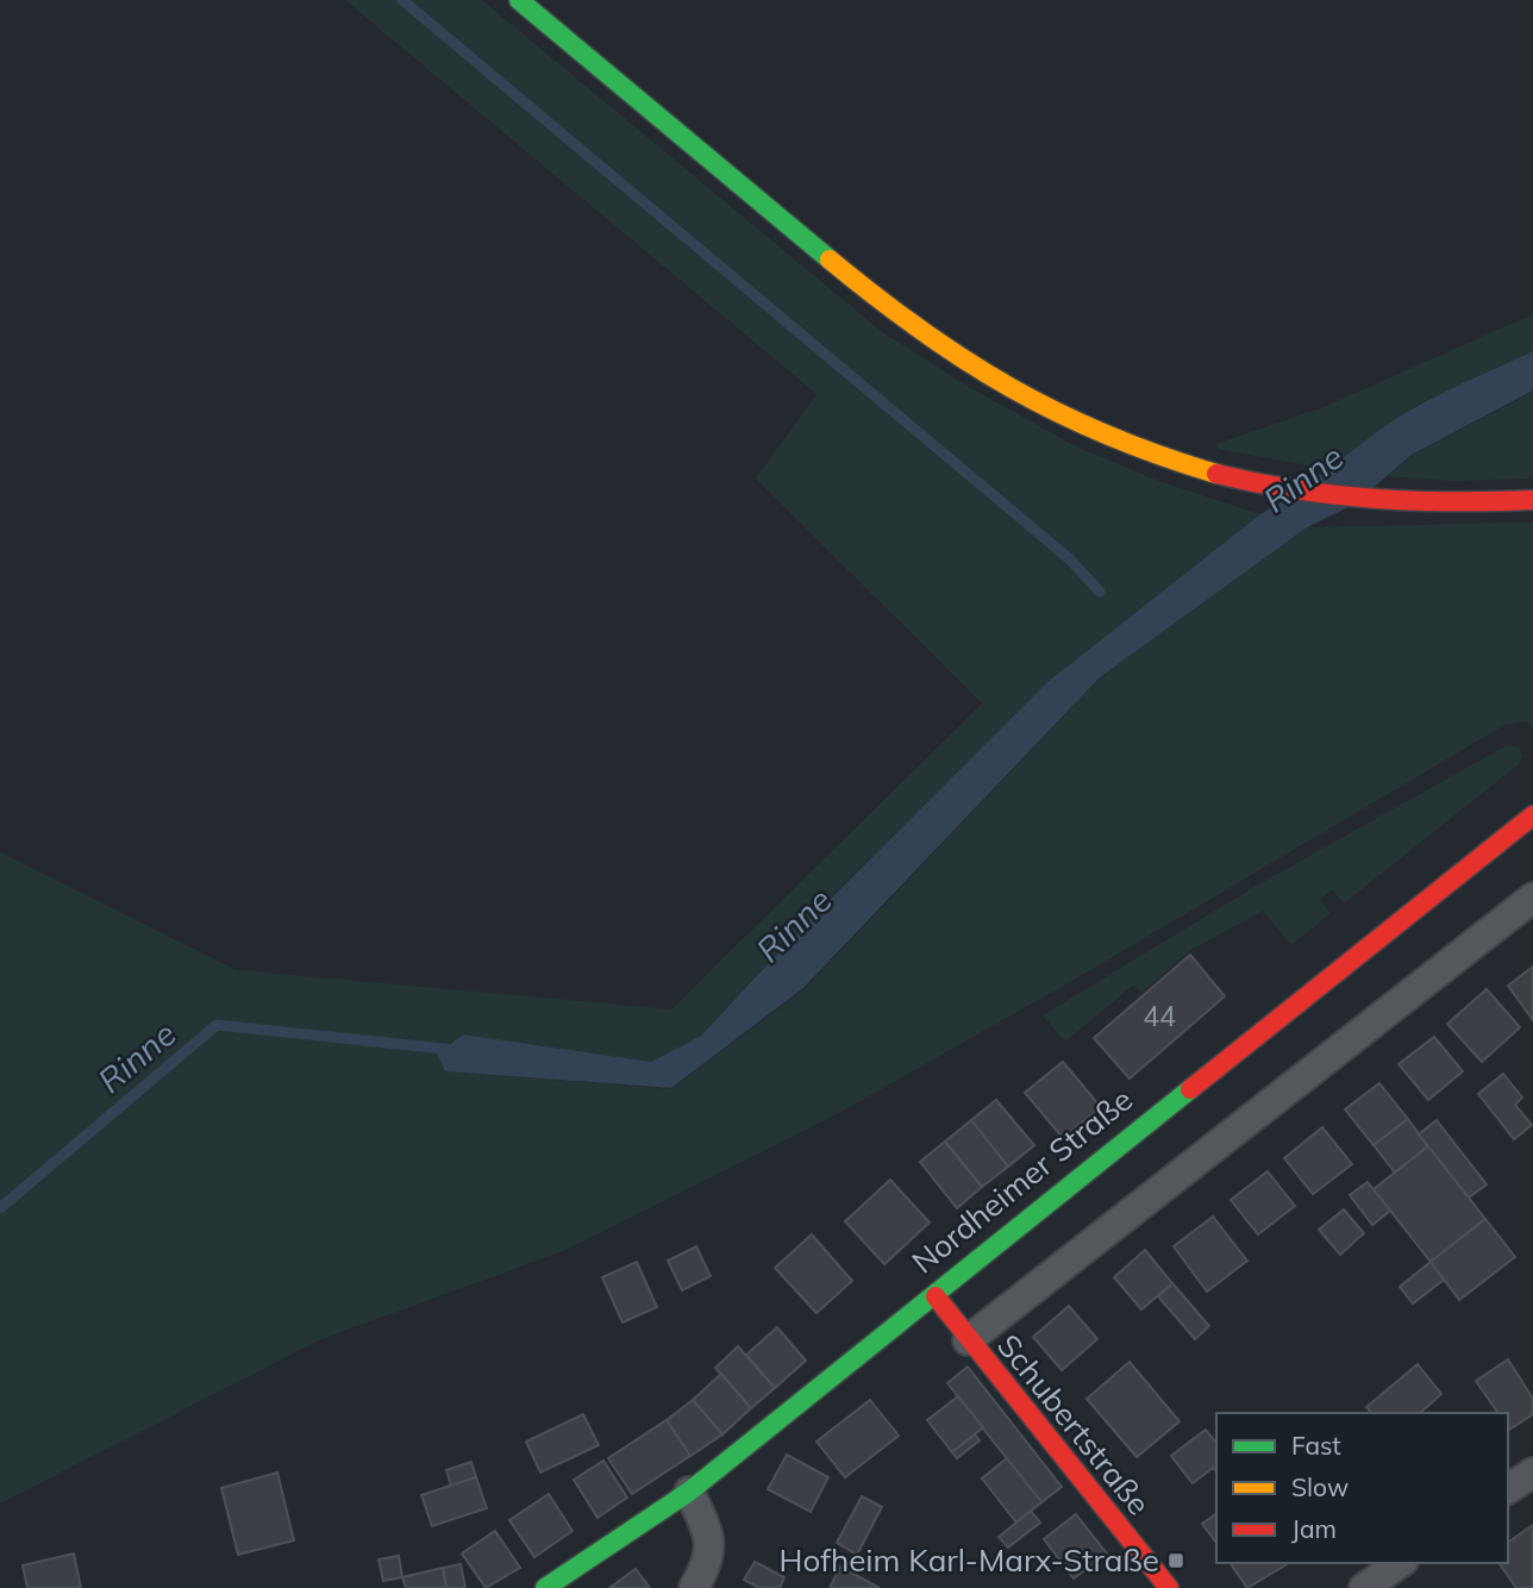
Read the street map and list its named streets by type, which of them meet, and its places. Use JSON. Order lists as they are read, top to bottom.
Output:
{
  "streets": {
    "street": ["Nordheimer Straße", "Schubertstraße"]
  },
  "crossings": [
    ["Nordheimer Straße", "Schubertstraße"]
  ],
  "water": ["Rinne"],
  "places": {
    "transit": ["Hofheim Karl-Marx-Straße"]
  },
  "house_numbers": ["44"],
  "legend": ["Fast", "Slow", "Jam"]
}
